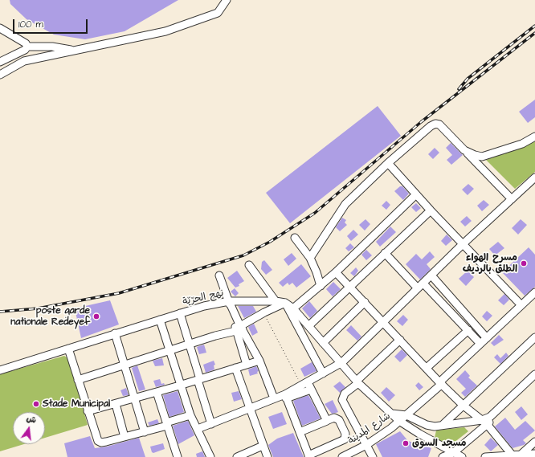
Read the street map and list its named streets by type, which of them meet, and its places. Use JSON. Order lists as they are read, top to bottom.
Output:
{
  "streets": {
    "street": ["نهج الحرّيّة", "شارع المدينة"]
  },
  "crossings": [
    ["نهج الحرّيّة", "شارع المدينة"]
  ],
  "places": [
    "مسرح الهواء الطلق بالرديف",
    "poste garde nationale Redeyef",
    "Stade Municipal",
    "مسجد السوق"
  ],
  "scale_bar": "100 m",
  "north": "top"
}
